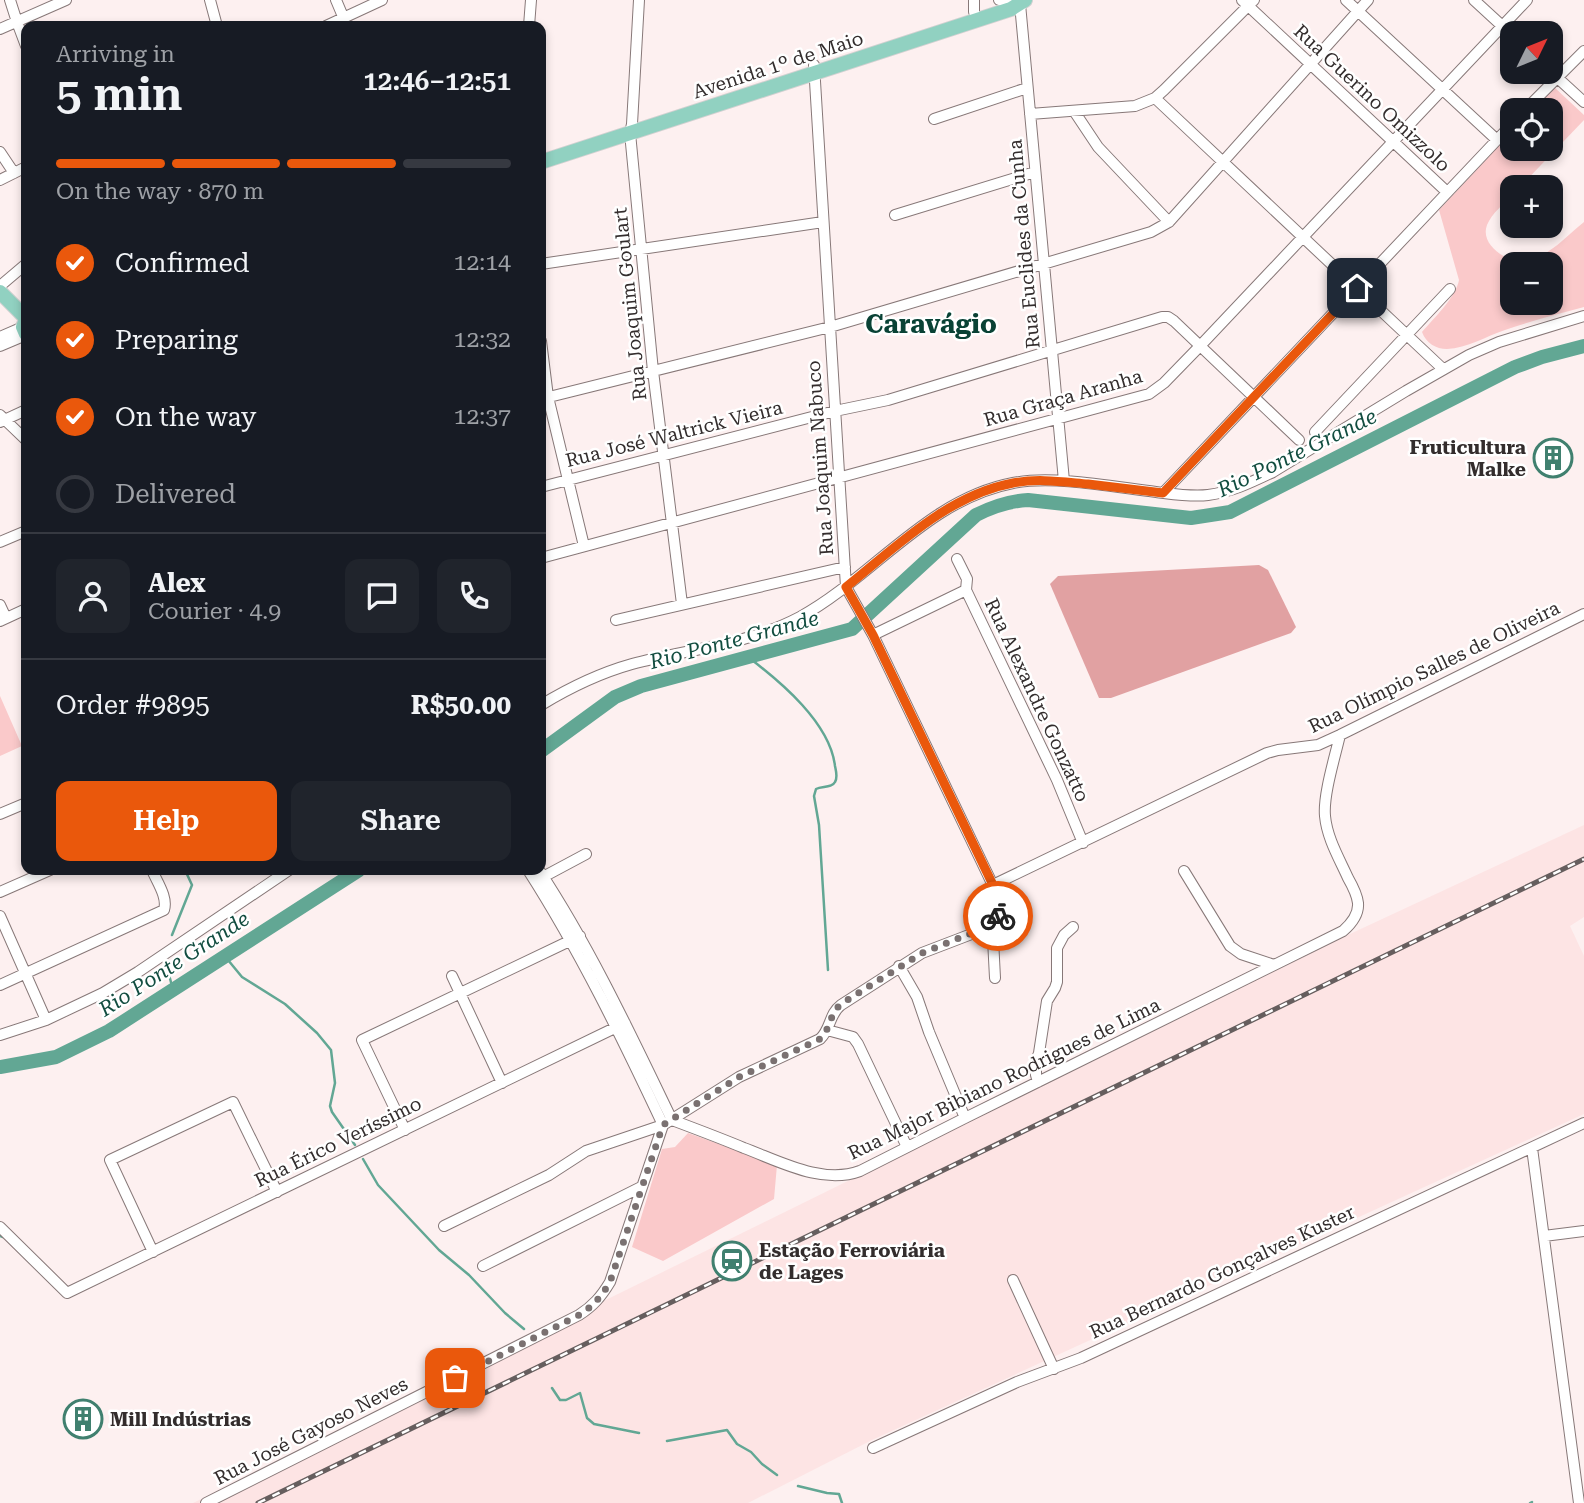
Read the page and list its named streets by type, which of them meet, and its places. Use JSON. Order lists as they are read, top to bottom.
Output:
{
  "streets": {
    "main road": ["Avenida 1º de Maio"],
    "street": [
      "Rua Guerino Omizzolo",
      "Rua Euclides da Cunha",
      "Rua Joaquim Goulart",
      "Rua Graça Aranha",
      "Rua José Waltrick Vieira",
      "Rua Joaquim Nabuco",
      "Rua Olímpio Salles de Oliveira",
      "Rua Alexandre Gonzatto",
      "Rua Major Bibiano Rodrigues de Lima",
      "Rua Érico Veríssimo",
      "Rua Bernardo Gonçalves Kuster",
      "Rua José Gayoso Neves"
    ]
  },
  "crossings": [
    ["Avenida 1º de Maio", "Rua Euclides da Cunha"],
    ["Avenida 1º de Maio", "Rua Joaquim Goulart"],
    ["Avenida 1º de Maio", "Rua Joaquim Nabuco"],
    ["Rua Guerino Omizzolo", "Rua Graça Aranha"],
    ["Rua Euclides da Cunha", "Rua Graça Aranha"],
    ["Rua Euclides da Cunha", "Rua José Waltrick Vieira"],
    ["Rua Joaquim Goulart", "Rua Graça Aranha"],
    ["Rua Joaquim Goulart", "Rua José Waltrick Vieira"],
    ["Rua Graça Aranha", "Rua José Waltrick Vieira"],
    ["Rua Graça Aranha", "Rua Joaquim Nabuco"],
    ["Rua José Waltrick Vieira", "Rua Joaquim Nabuco"],
    ["Rua Joaquim Nabuco", "Rua Olímpio Salles de Oliveira"],
    ["Rua Joaquim Nabuco", "Rua Alexandre Gonzatto"],
    ["Rua Olímpio Salles de Oliveira", "Rua Alexandre Gonzatto"],
    ["Rua Olímpio Salles de Oliveira", "Rua Major Bibiano Rodrigues de Lima"],
    ["Rua Major Bibiano Rodrigues de Lima", "Rua José Gayoso Neves"]
  ],
  "districts": ["Caravágio"],
  "water": ["Rio Ponte Grande"],
  "places": {
    "building": ["Fruticultura Malke", "Mill Indústrias"],
    "station": ["Estação Ferroviária de Lages"]
  },
  "north": "top right",
  "page": {
    "map_buttons": ["+", "−"],
    "heading": ["5 min", "Arriving in", "12:46–12:51"],
    "panel": [
      "Alex",
      "Courier · 4.9",
      "Order #9895",
      "R$50.00"
    ],
    "bar": "On the way · 870 m",
    "list": [
      ["Confirmed", "12:14"],
      ["Preparing", "12:32"],
      ["On the way", "12:37"],
      "Delivered"
    ],
    "buttons": ["Help", "Share"]
  }
}
